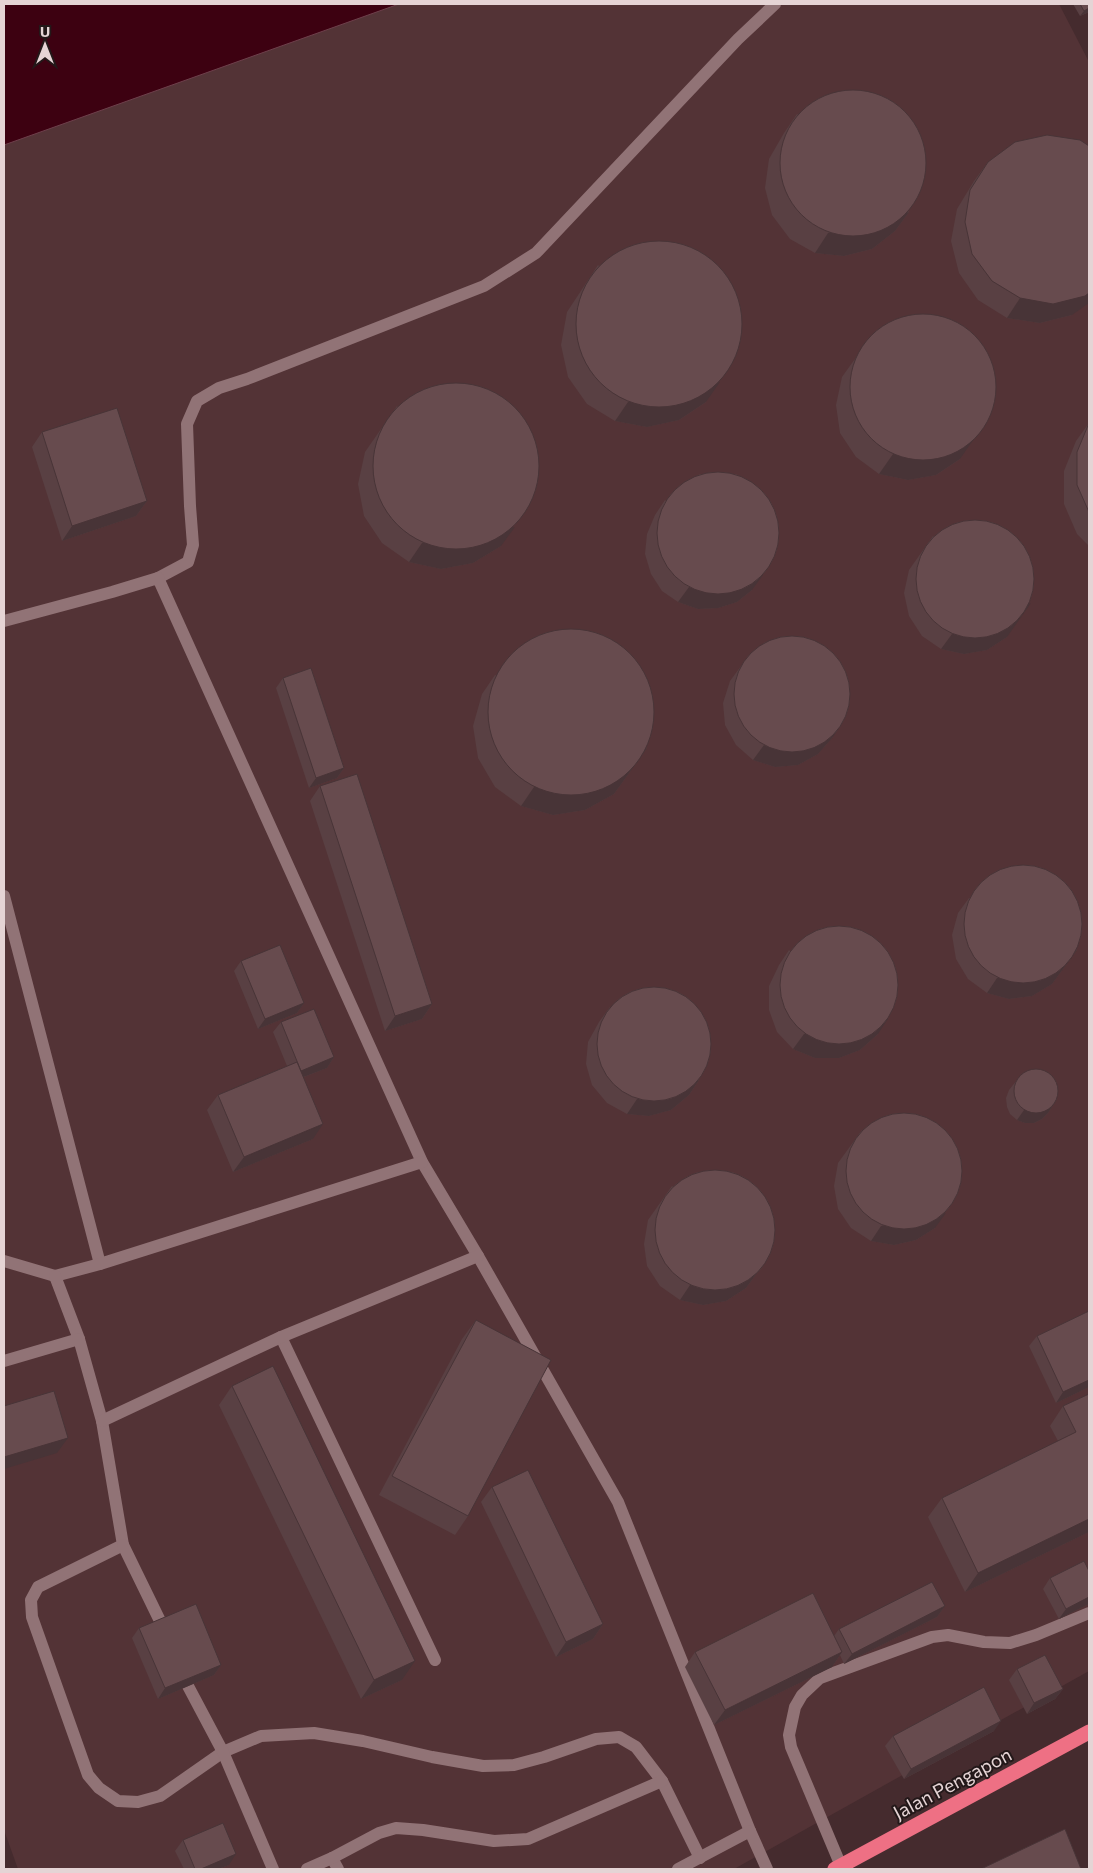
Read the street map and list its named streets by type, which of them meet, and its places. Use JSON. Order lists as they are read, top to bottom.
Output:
{
  "streets": {
    "highway": ["Jalan Pengapon"]
  },
  "north": "top"
}
